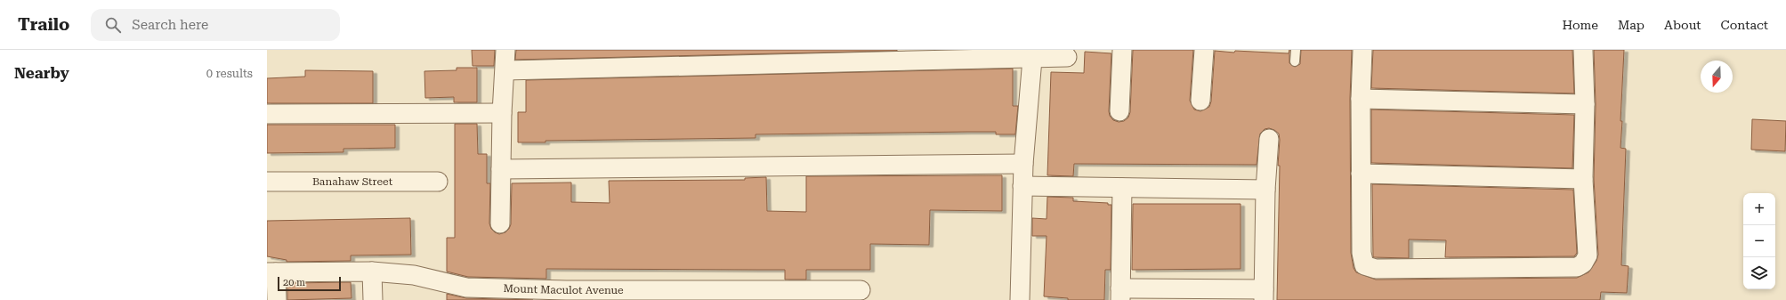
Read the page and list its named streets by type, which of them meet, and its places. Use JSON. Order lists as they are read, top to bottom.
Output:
{
  "streets": {
    "street": ["Banahaw Street", "Mount Maculot Avenue"]
  },
  "scale_bar": "20 m",
  "north": "bottom",
  "page": {
    "header": "Trailo",
    "search": "Search here",
    "nav": [
      "Home",
      "Map",
      "About",
      "Contact"
    ],
    "heading": ["Nearby", "0 results"],
    "map_buttons": ["+", "−"],
    "scale": "20 m"
  }
}
